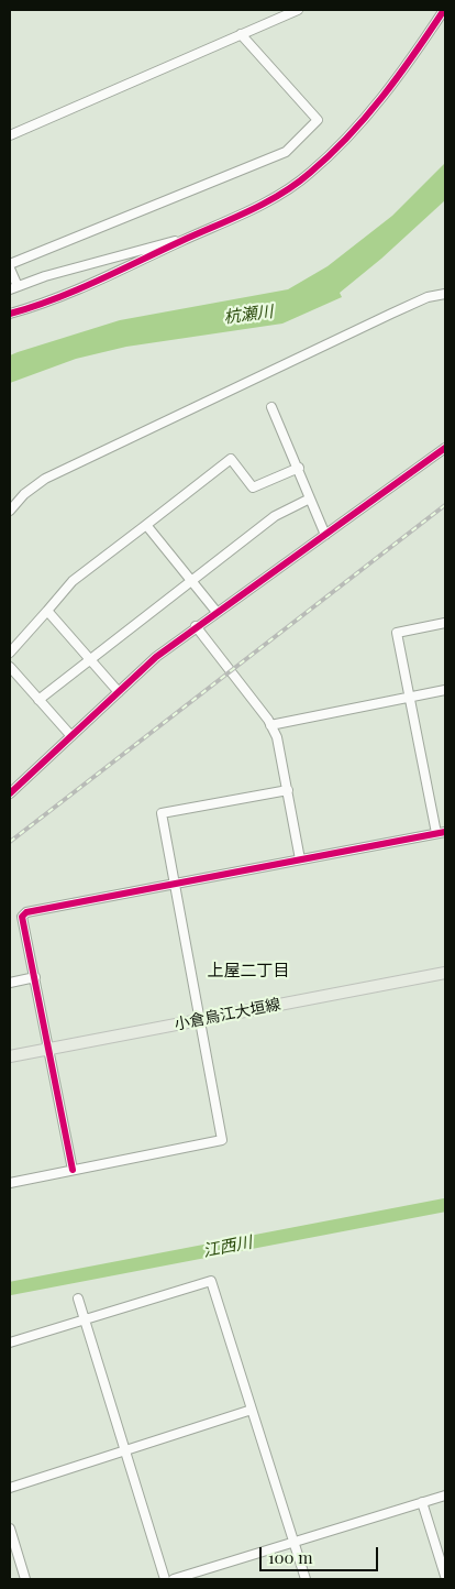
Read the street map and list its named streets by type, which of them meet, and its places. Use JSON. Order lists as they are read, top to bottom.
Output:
{
  "streets": {
    "main road": ["小倉烏江大垣線"]
  },
  "districts": ["上屋二丁目"],
  "water": ["杭瀬川", "江西川"],
  "scale_bar": "100 m"
}
